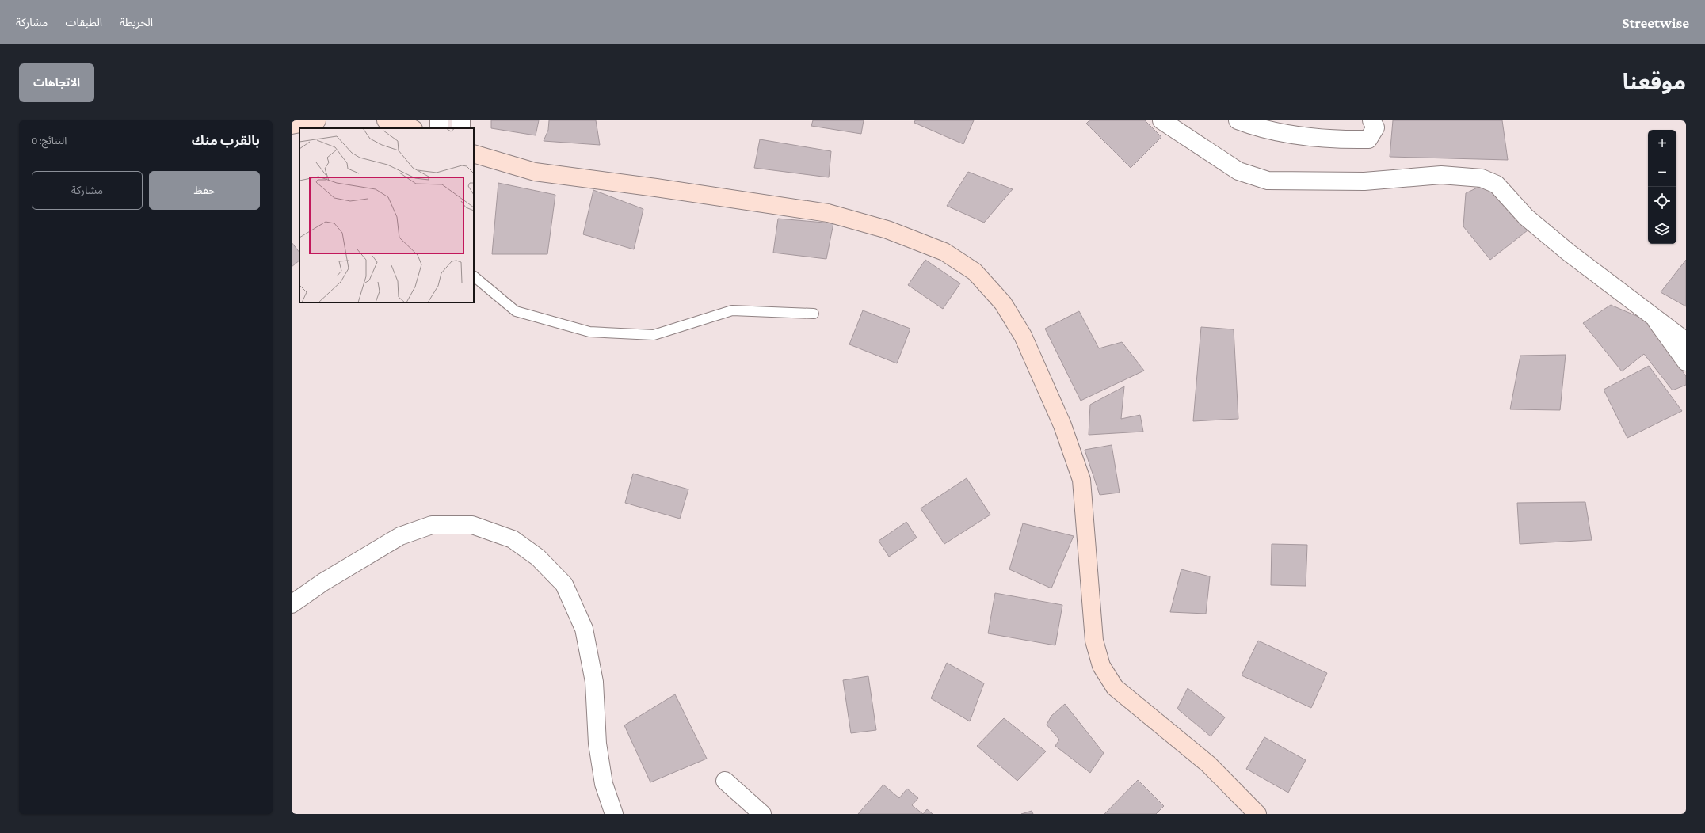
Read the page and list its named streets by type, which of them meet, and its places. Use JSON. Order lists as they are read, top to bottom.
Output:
{
  "page": {
    "header": "Streetwise",
    "nav": ["الخريطة", "الطبقات", "مشاركة"],
    "title": "موقعنا",
    "buttons": [
      "الاتجاهات",
      ["حفظ", "مشاركة"]
    ],
    "heading": ["بالقرب منك", "النتائج: 0"],
    "map_buttons": ["+", "−"]
  }
}
